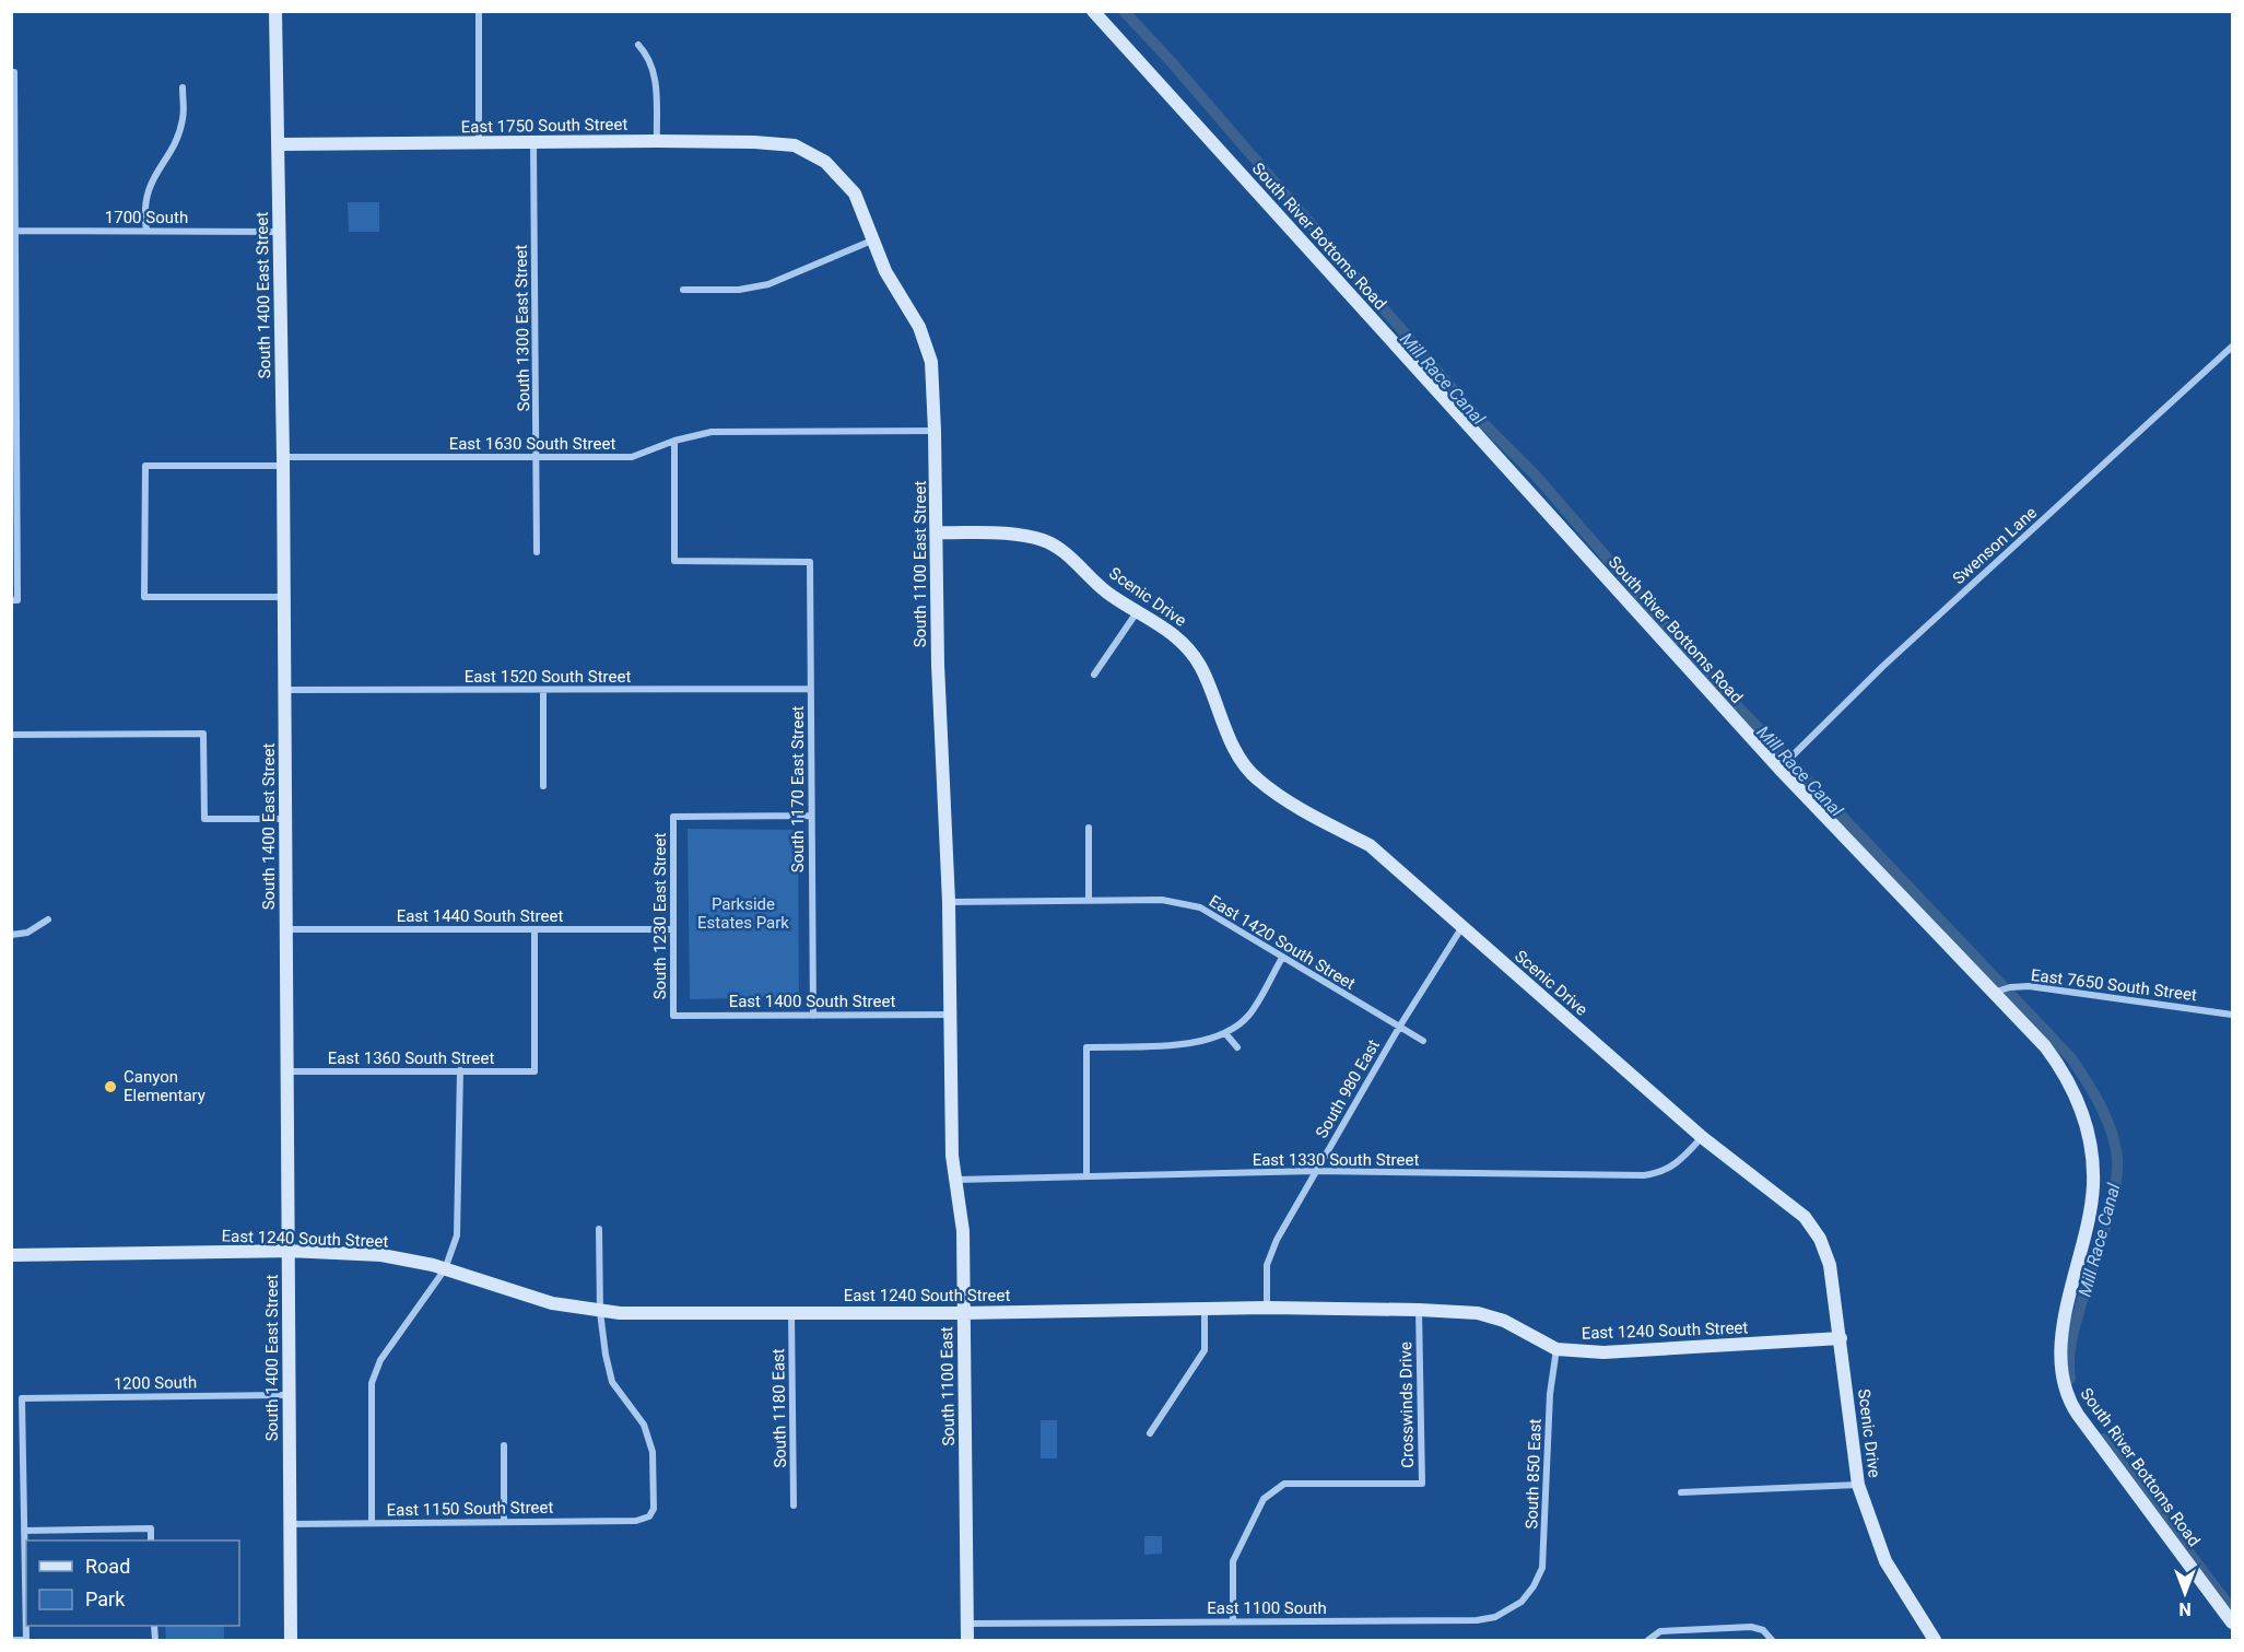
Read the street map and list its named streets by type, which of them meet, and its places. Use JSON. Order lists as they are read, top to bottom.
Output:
{
  "streets": {
    "street": [
      "East 1750 South Street",
      "1700 South",
      "South River Bottoms Road",
      "South 1400 East Street",
      "South 1300 East Street",
      "East 1630 South Street",
      "Swenson Lane",
      "South 1100 East Street",
      "Scenic Drive",
      "East 1520 South Street",
      "South 1170 East Street",
      "East 1440 South Street",
      "South 1230 East Street",
      "East 1420 South Street",
      "East 7650 South Street",
      "East 1400 South Street",
      "East 1360 South Street",
      "South 980 East",
      "East 1330 South Street",
      "East 1240 South Street",
      "1200 South",
      "South 1100 East",
      "Crosswinds Drive",
      "South 1180 East",
      "South 850 East",
      "East 1150 South Street",
      "East 1100 South"
    ]
  },
  "crossings": [
    ["East 1750 South Street", "South 1400 East Street"],
    ["East 1750 South Street", "South 1300 East Street"],
    ["East 1750 South Street", "South 1100 East Street"],
    ["1700 South", "South 1400 East Street"],
    ["South River Bottoms Road", "Swenson Lane"],
    ["South River Bottoms Road", "East 7650 South Street"],
    ["South 1400 East Street", "East 1630 South Street"],
    ["South 1400 East Street", "East 1520 South Street"],
    ["South 1400 East Street", "East 1440 South Street"],
    ["South 1400 East Street", "East 1360 South Street"],
    ["South 1400 East Street", "East 1240 South Street"],
    ["South 1400 East Street", "1200 South"],
    ["South 1400 East Street", "East 1150 South Street"],
    ["South 1300 East Street", "East 1630 South Street"],
    ["East 1630 South Street", "South 1100 East Street"],
    ["East 1630 South Street", "South 1170 East Street"],
    ["South 1100 East Street", "Scenic Drive"],
    ["South 1100 East Street", "East 1420 South Street"],
    ["South 1100 East Street", "East 1400 South Street"],
    ["South 1100 East Street", "South 1100 East"],
    ["Scenic Drive", "South 980 East"],
    ["Scenic Drive", "East 1330 South Street"],
    ["Scenic Drive", "East 1240 South Street"],
    ["East 1520 South Street", "South 1170 East Street"],
    ["South 1170 East Street", "South 1230 East Street"],
    ["South 1170 East Street", "East 1400 South Street"],
    ["East 1440 South Street", "South 1230 East Street"],
    ["East 1440 South Street", "East 1360 South Street"],
    ["South 1230 East Street", "East 1400 South Street"],
    ["East 1420 South Street", "South 980 East"],
    ["East 1400 South Street", "South 1100 East"],
    ["South 980 East", "East 1330 South Street"],
    ["South 980 East", "East 1240 South Street"],
    ["East 1330 South Street", "South 1100 East"],
    ["East 1240 South Street", "South 1100 East"],
    ["East 1240 South Street", "Crosswinds Drive"],
    ["East 1240 South Street", "South 1180 East"],
    ["East 1240 South Street", "South 850 East"],
    ["East 1240 South Street", "East 1150 South Street"],
    ["South 1100 East", "East 1100 South"],
    ["Crosswinds Drive", "East 1100 South"],
    ["South 850 East", "East 1100 South"]
  ],
  "water": ["Mill Race Canal"],
  "parks": ["Parkside Estates Park"],
  "places": ["Canyon Elementary"],
  "legend": ["Road", "Park"],
  "north": "bottom"
}
